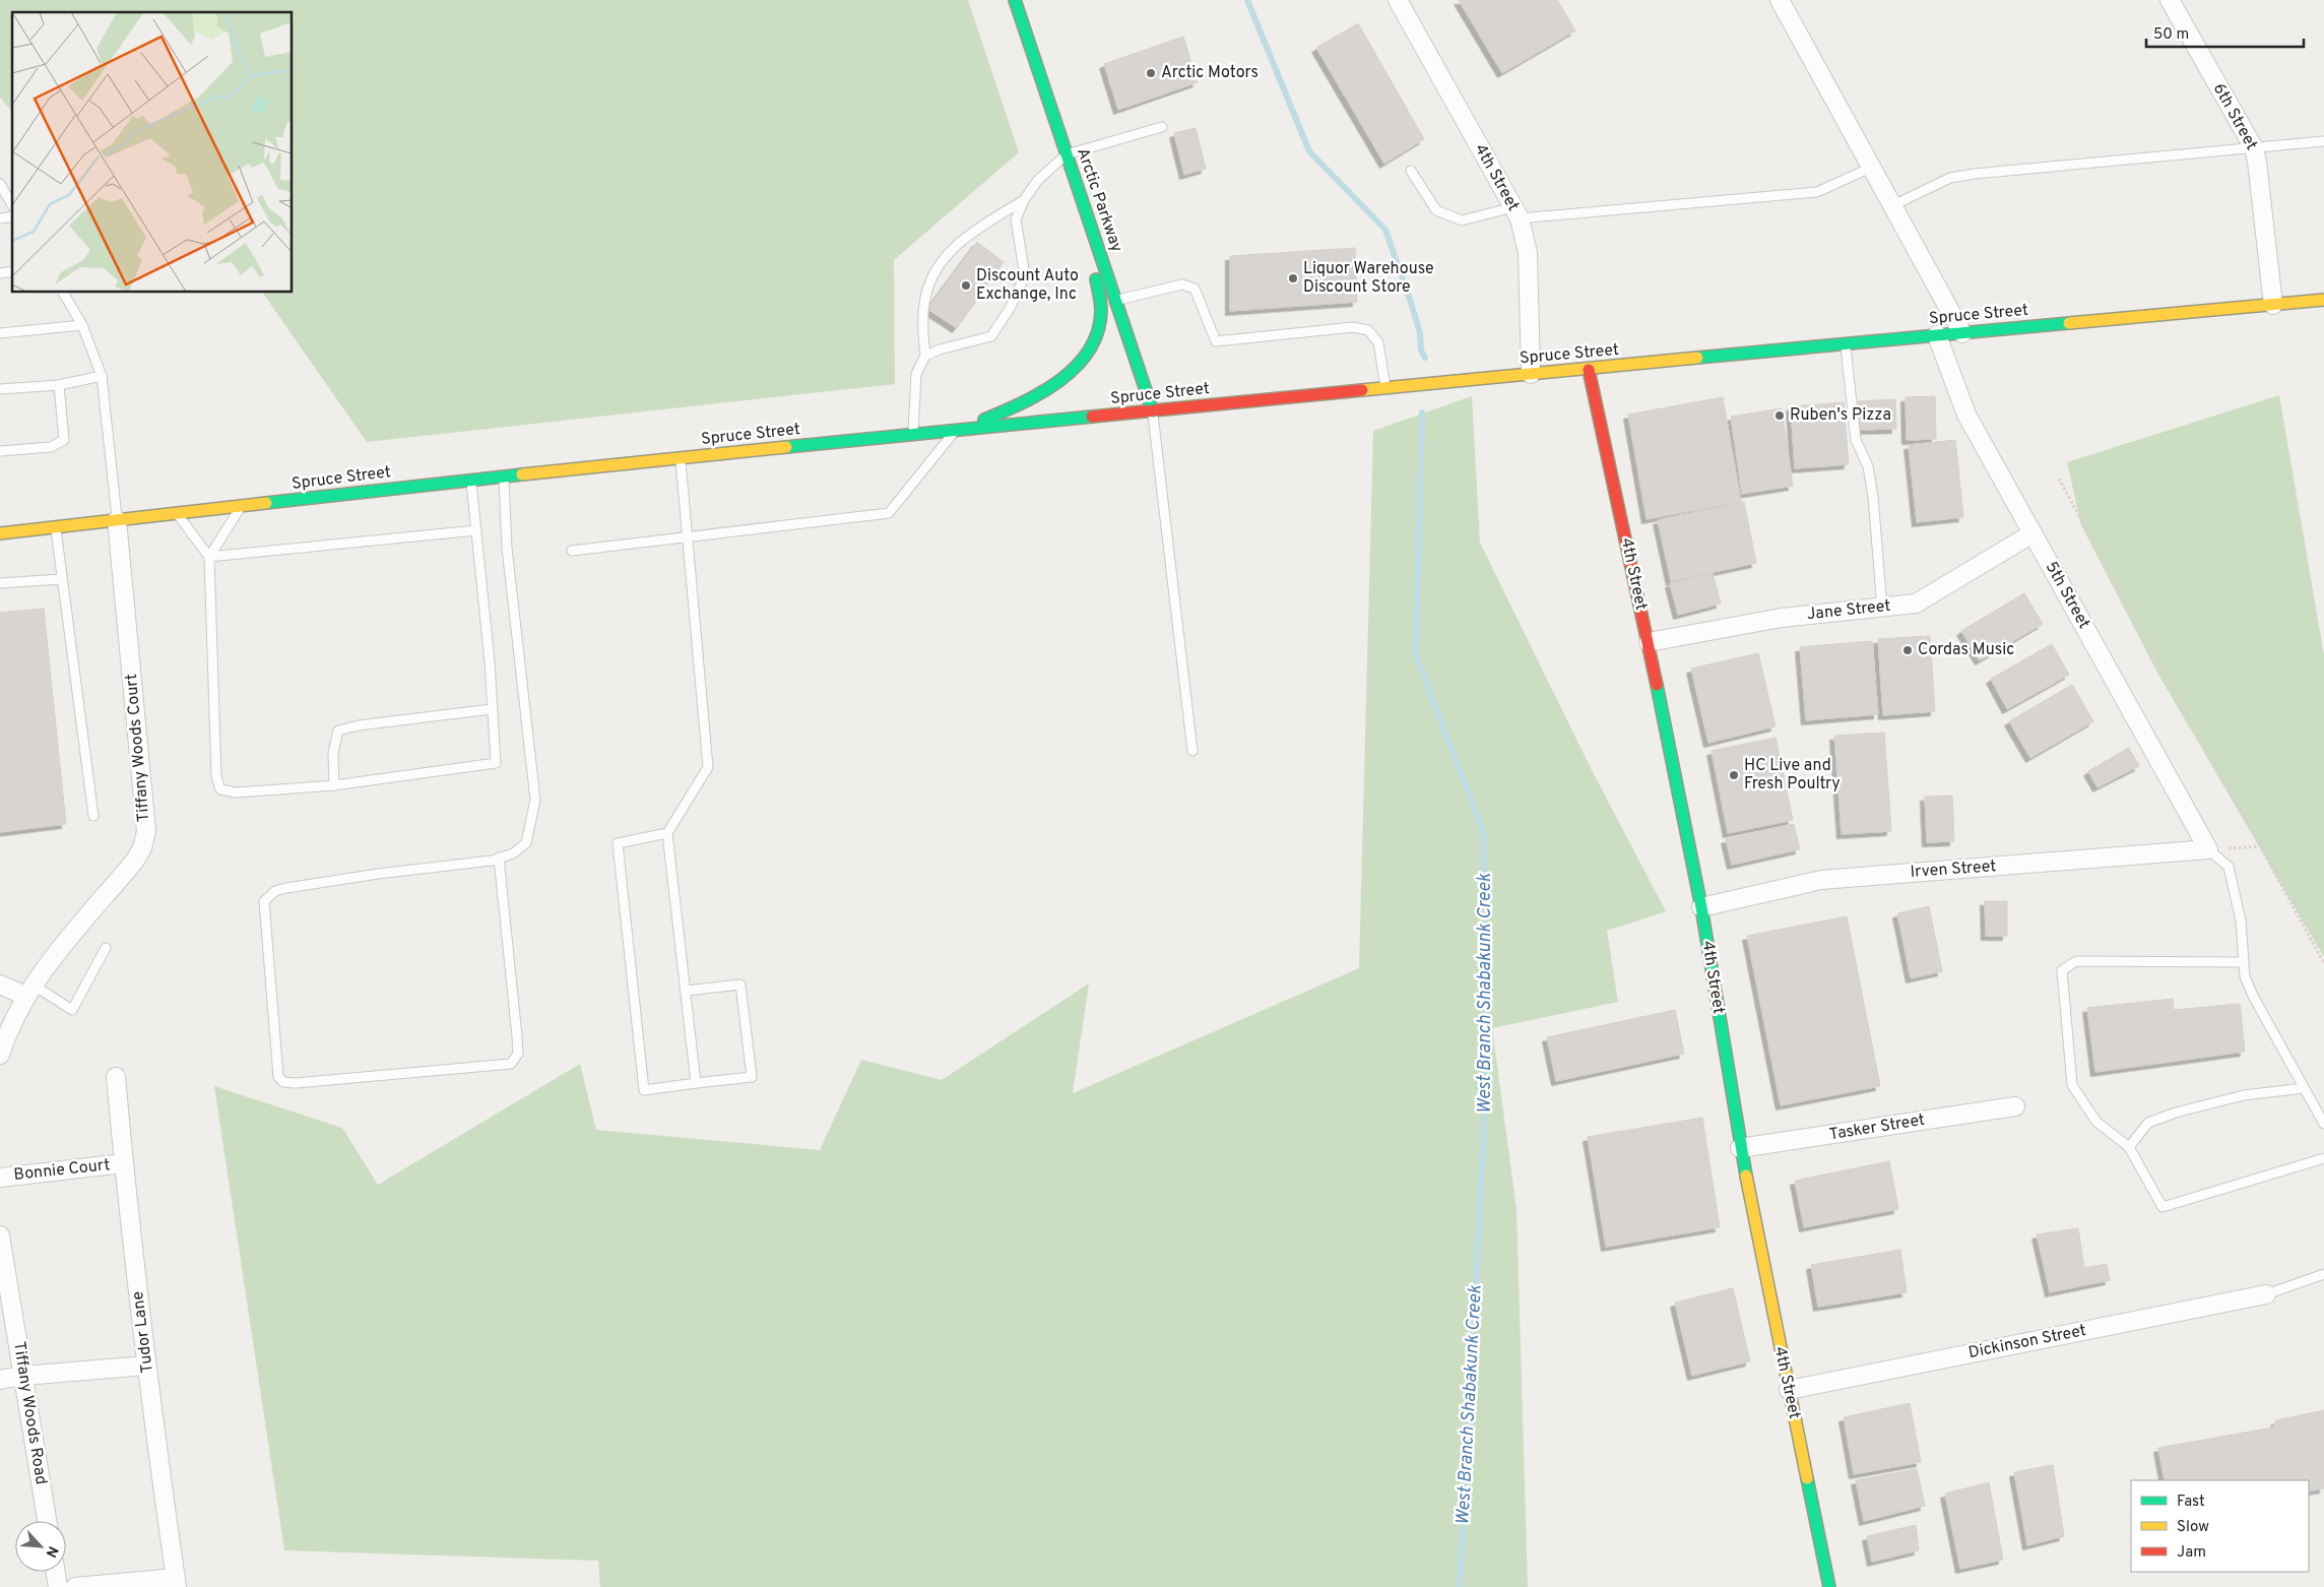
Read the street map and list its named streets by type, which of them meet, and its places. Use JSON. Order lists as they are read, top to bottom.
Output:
{
  "streets": {
    "street": [
      "6th Street",
      "4th Street",
      "Arctic Parkway",
      "Spruce Street",
      "5th Street",
      "Jane Street",
      "Tiffany Woods Court",
      "Irven Street",
      "Tasker Street",
      "Bonnie Court",
      "Tudor Lane",
      "Dickinson Street",
      "Tiffany Woods Road"
    ]
  },
  "crossings": [
    ["6th Street", "Spruce Street"],
    ["4th Street", "Spruce Street"],
    ["4th Street", "Jane Street"],
    ["4th Street", "Irven Street"],
    ["4th Street", "Tasker Street"],
    ["4th Street", "Dickinson Street"],
    ["Arctic Parkway", "Spruce Street"],
    ["Spruce Street", "5th Street"],
    ["Spruce Street", "Tiffany Woods Court"],
    ["5th Street", "Jane Street"],
    ["5th Street", "Irven Street"],
    ["Bonnie Court", "Tudor Lane"]
  ],
  "water": ["West Branch Shabakunk Creek"],
  "places": [
    "Arctic Motors",
    "Liquor Warehouse Discount Store",
    "Discount Auto Exchange, Inc",
    "Ruben's Pizza",
    "Cordas Music",
    "HC Live and Fresh Poultry"
  ],
  "legend": ["Fast", "Slow", "Jam"],
  "scale_bar": "50 m",
  "north": "bottom right"
}
